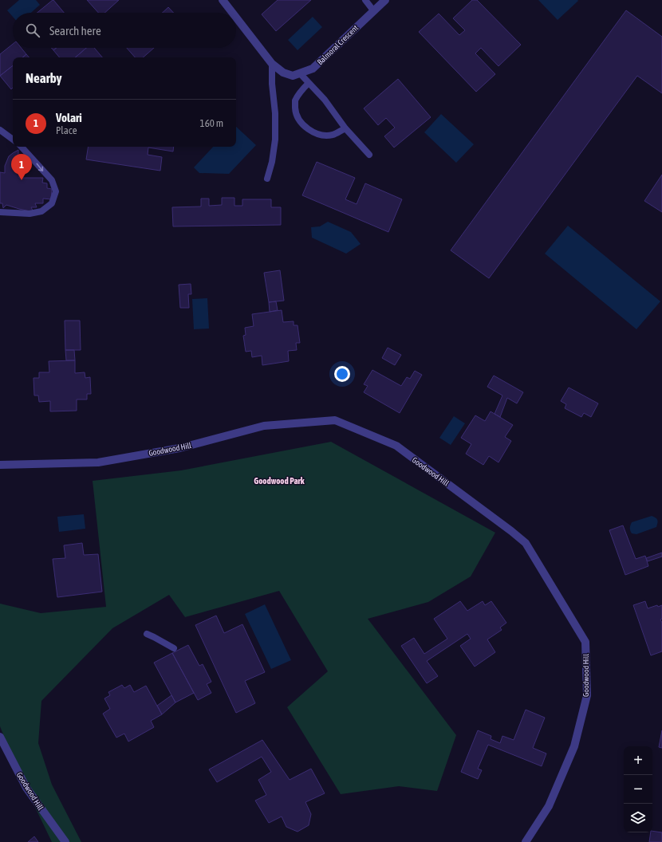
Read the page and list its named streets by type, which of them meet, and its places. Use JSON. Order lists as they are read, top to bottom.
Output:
{
  "streets": {
    "street": ["Balmoral Crescent", "Goodwood Hill"]
  },
  "districts": ["Goodwood Park"],
  "page": {
    "search": "Search here",
    "heading": "Nearby",
    "list": [
      {
        "mark": "1",
        "name": "Volari",
        "note": "Place",
        "value": "160 m"
      }
    ],
    "pins": "1",
    "map_buttons": ["+", "−"]
  }
}
